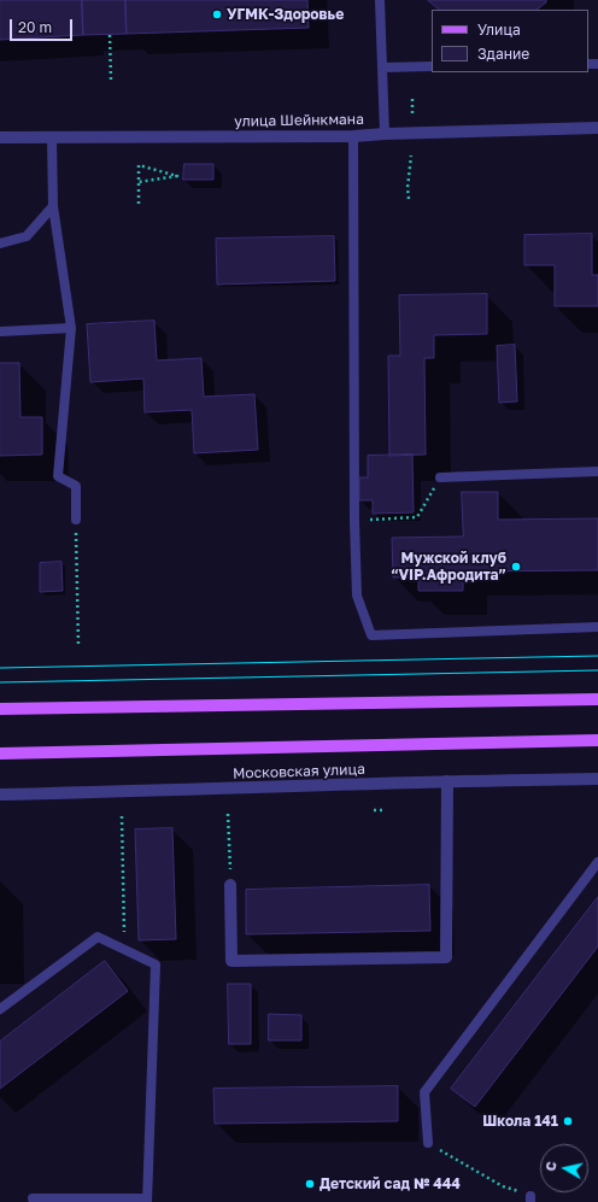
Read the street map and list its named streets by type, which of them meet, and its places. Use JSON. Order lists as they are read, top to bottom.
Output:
{
  "streets": {
    "main road": ["Московская улица"],
    "street": ["улица Шейнкмана"]
  },
  "places": [
    "УГМК-Здоровье",
    "Мужской клуб “VIP.Афродита”",
    "Школа 141",
    "Детский сад № 444"
  ],
  "legend": ["Улица", "Здание"],
  "scale_bar": "20 m",
  "north": "left"
}
